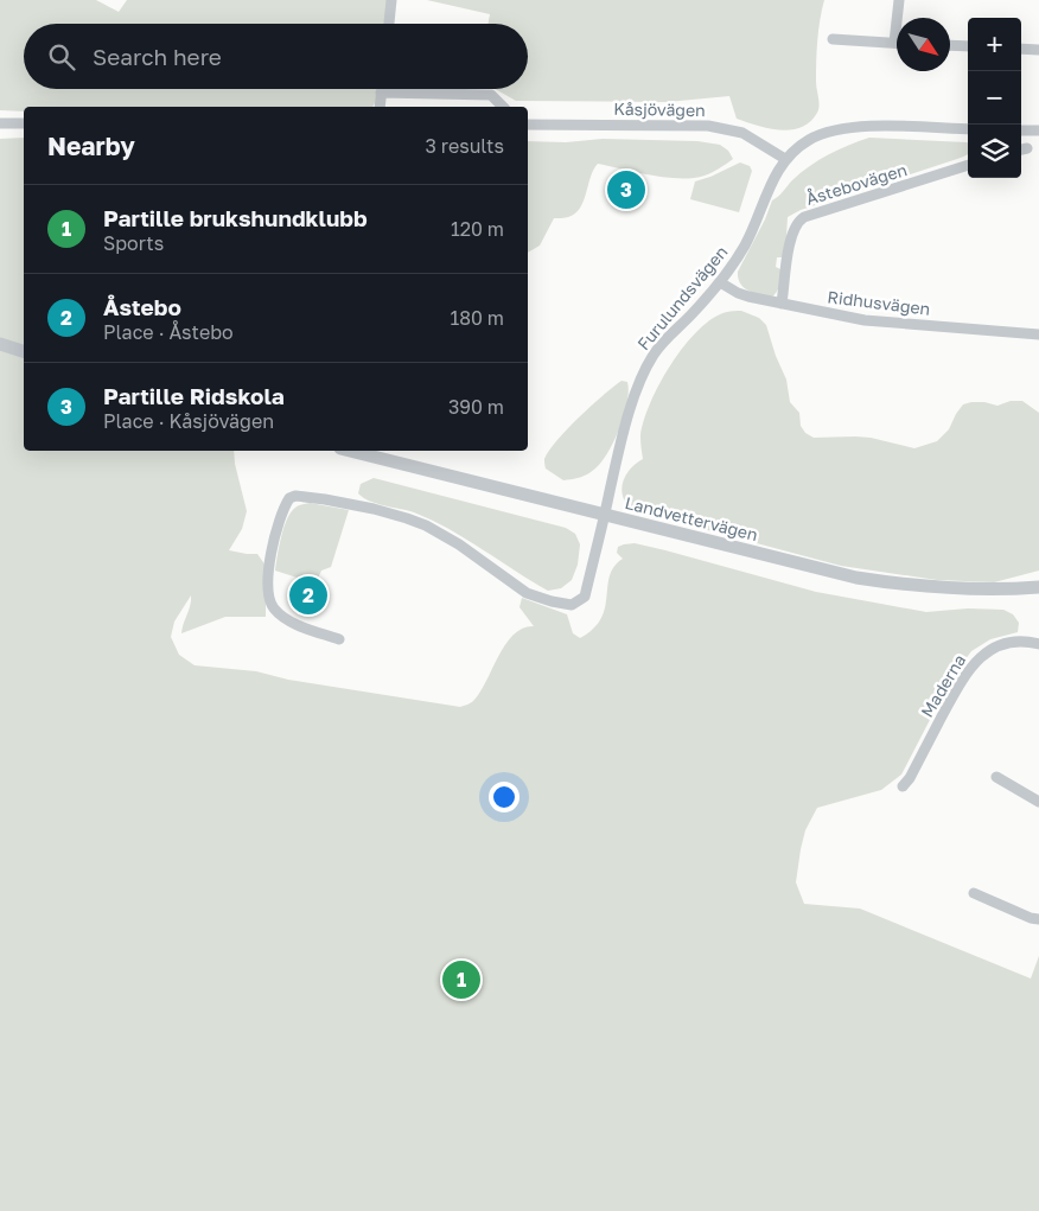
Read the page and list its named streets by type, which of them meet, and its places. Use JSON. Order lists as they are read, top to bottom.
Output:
{
  "streets": {
    "street": [
      "Kåsjövägen",
      "Åstebovägen",
      "Furulundsvägen",
      "Ridhusvägen",
      "Landvettervägen",
      "Maderna"
    ]
  },
  "crossings": [
    ["Kåsjövägen", "Furulundsvägen"],
    ["Åstebovägen", "Ridhusvägen"],
    ["Furulundsvägen", "Ridhusvägen"],
    ["Furulundsvägen", "Landvettervägen"]
  ],
  "north": "bottom right",
  "page": {
    "map_buttons": ["+", "−"],
    "search": "Search here",
    "heading": ["Nearby", "3 results"],
    "pins": ["3", "2", "1"],
    "list": [
      {
        "mark": "1",
        "name": "Partille brukshundklubb",
        "note": "Sports",
        "value": "120 m"
      },
      {
        "mark": "2",
        "name": "Åstebo",
        "note": "Place · Åstebo",
        "value": "180 m"
      },
      {
        "mark": "3",
        "name": "Partille Ridskola",
        "note": "Place · Kåsjövägen",
        "value": "390 m"
      }
    ]
  }
}
